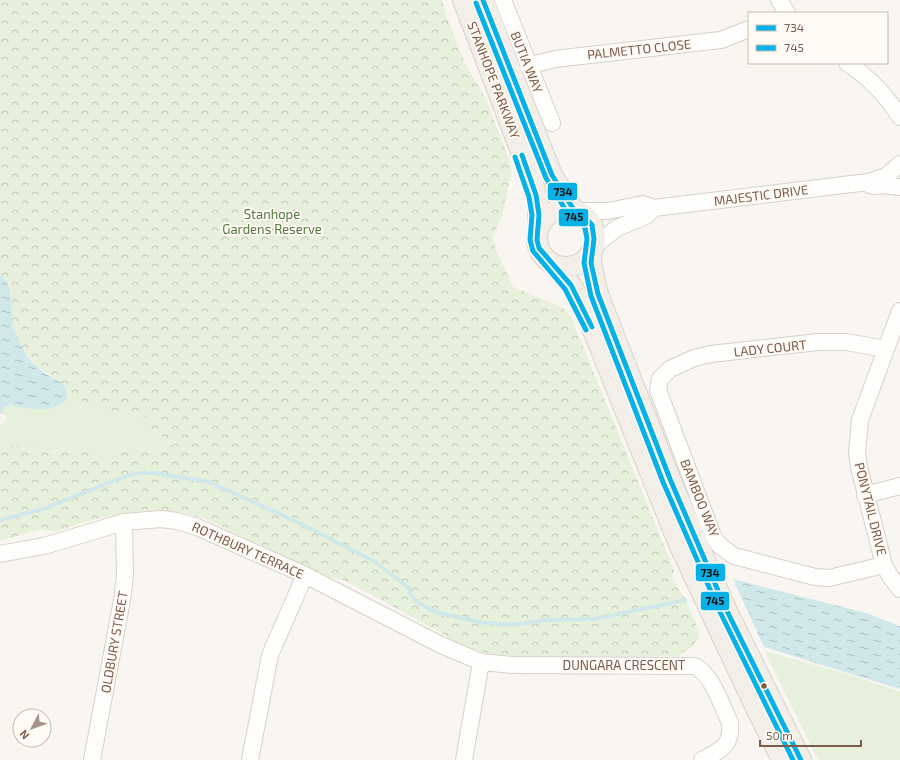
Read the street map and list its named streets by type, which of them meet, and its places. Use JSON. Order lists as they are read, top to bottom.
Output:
{
  "streets": {
    "main road": ["STANHOPE PARKWAY"],
    "street": [
      "PALMETTO CLOSE",
      "BUTIA WAY",
      "MAJESTIC DRIVE",
      "LADY COURT",
      "BAMBOO WAY",
      "PONYTAIL DRIVE",
      "ROTHBURY TERRACE",
      "OLDBURY STREET",
      "DUNGARA CRESCENT"
    ]
  },
  "crossings": [
    ["PALMETTO CLOSE", "BUTIA WAY"],
    ["STANHOPE PARKWAY", "MAJESTIC DRIVE"],
    ["LADY COURT", "BAMBOO WAY"],
    ["LADY COURT", "PONYTAIL DRIVE"],
    ["BAMBOO WAY", "PONYTAIL DRIVE"],
    ["ROTHBURY TERRACE", "OLDBURY STREET"],
    ["ROTHBURY TERRACE", "DUNGARA CRESCENT"]
  ],
  "parks": ["Stanhope Gardens Reserve"],
  "lines": ["transit line 734", "transit line 745"],
  "legend": ["734", "745"],
  "scale_bar": "50 m",
  "north": "bottom left"
}
